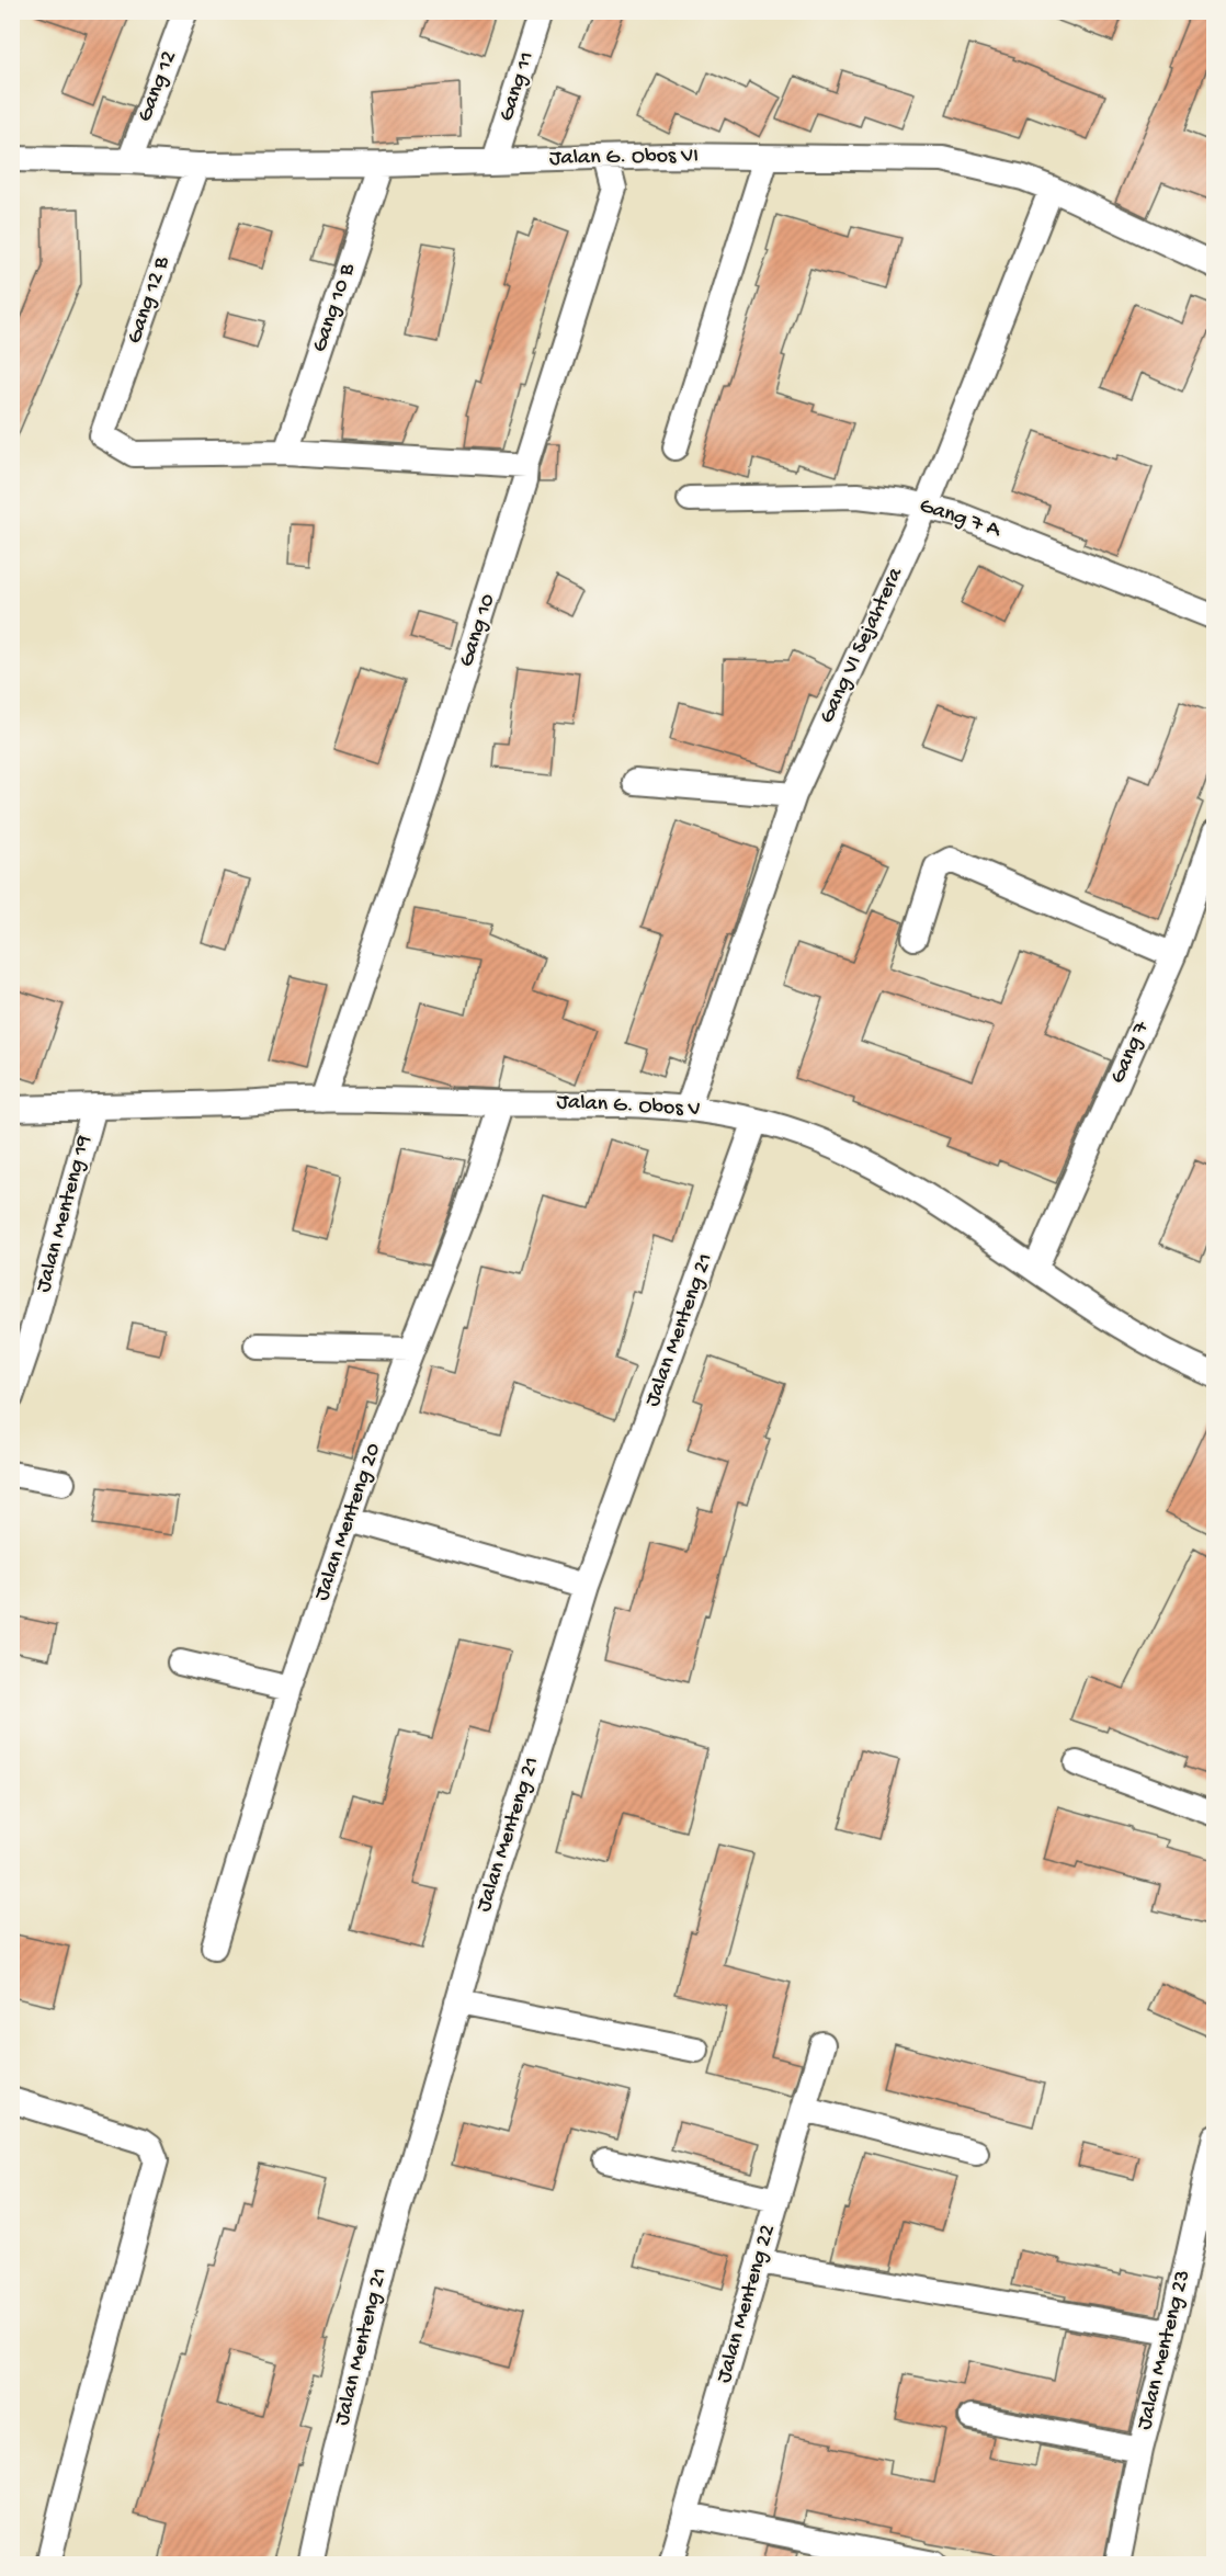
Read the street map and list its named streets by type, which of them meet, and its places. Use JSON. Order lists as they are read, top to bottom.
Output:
{
  "streets": {
    "street": [
      "Gang 12",
      "Gang 11",
      "Jalan G. Obos VI",
      "Gang 12 B",
      "Gang 10 B",
      "Gang 7 A",
      "Gang 10",
      "Gang VI Sejahtera",
      "Gang 7",
      "Jalan G. Obos V",
      "Jalan Menteng 19",
      "Jalan Menteng 21",
      "Jalan Menteng 20",
      "Jalan Menteng 22",
      "Jalan Menteng 23"
    ]
  },
  "crossings": [
    ["Gang 12", "Jalan G. Obos VI"],
    ["Gang 11", "Jalan G. Obos VI"],
    ["Jalan G. Obos VI", "Gang 12 B"],
    ["Jalan G. Obos VI", "Gang 10 B"],
    ["Jalan G. Obos VI", "Gang 10"],
    ["Jalan G. Obos VI", "Gang VI Sejahtera"],
    ["Gang 12 B", "Gang 10 B"],
    ["Gang 7 A", "Gang VI Sejahtera"],
    ["Gang 10", "Jalan G. Obos V"],
    ["Gang VI Sejahtera", "Jalan G. Obos V"],
    ["Gang 7", "Jalan G. Obos V"],
    ["Jalan G. Obos V", "Jalan Menteng 19"],
    ["Jalan G. Obos V", "Jalan Menteng 21"],
    ["Jalan G. Obos V", "Jalan Menteng 20"]
  ]
}
